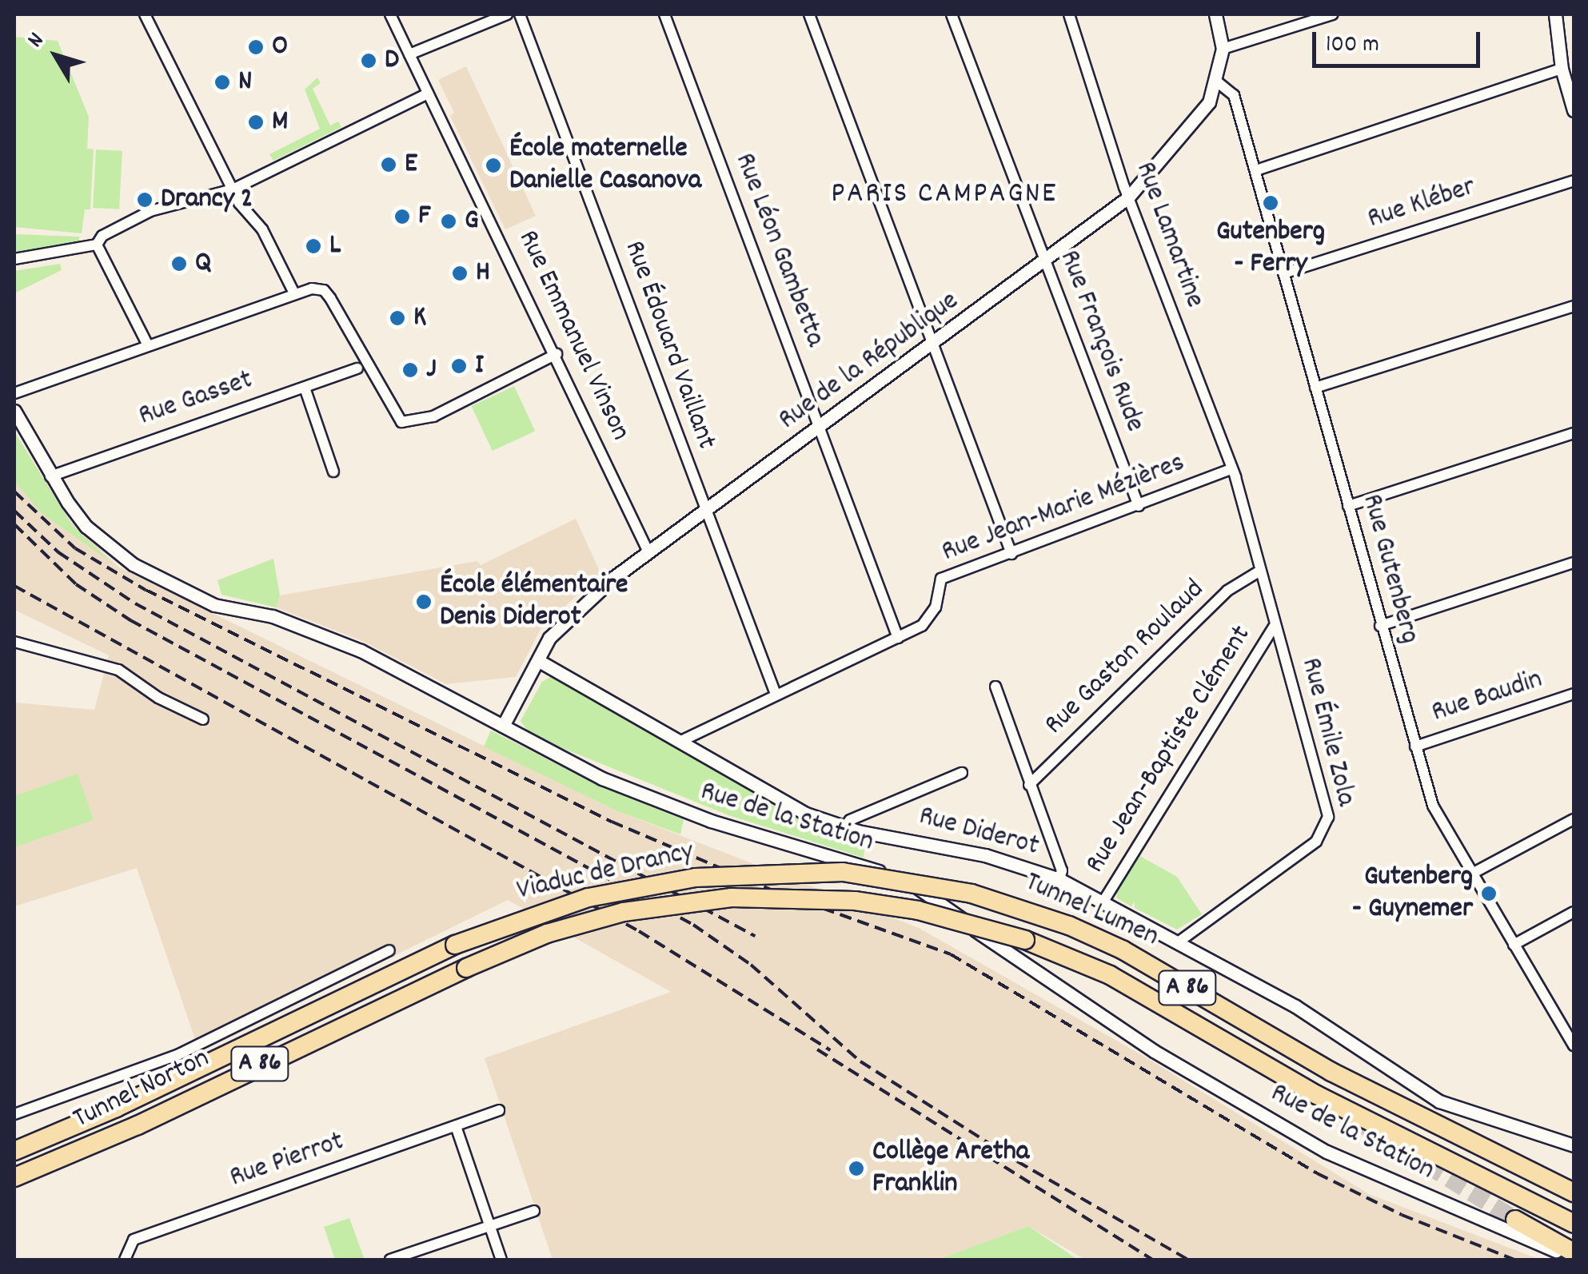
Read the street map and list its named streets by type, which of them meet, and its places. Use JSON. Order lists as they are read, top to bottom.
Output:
{
  "streets": {
    "highway": [
      "Viaduc de Drancy",
      "Tunnel Lumen",
      "A 86",
      "Tunnel Norton"
    ],
    "street": [
      "Rue Kléber",
      "Rue Lamartine",
      "Rue Léon Gambetta",
      "Rue Emmanuel Vinson",
      "Rue François Rude",
      "Rue Édouard Vaillant",
      "Rue de la République",
      "Rue Gasset",
      "Rue Jean-Marie Mézières",
      "Rue Gutenberg",
      "Rue Gaston Roulaud",
      "Rue Baudin",
      "Rue Émile Zola",
      "Rue Jean-Baptiste Clément",
      "Rue de la Station",
      "Rue Diderot",
      "Rue Pierrot"
    ]
  },
  "crossings": [
    ["Rue Kléber", "Rue Gutenberg"],
    ["Rue Lamartine", "Rue de la République"],
    ["Rue Lamartine", "Rue Jean-Marie Mézières"],
    ["Rue Lamartine", "Rue Émile Zola"],
    ["Rue Léon Gambetta", "Rue de la République"],
    ["Rue Léon Gambetta", "Rue Jean-Marie Mézières"],
    ["Rue Emmanuel Vinson", "Rue de la République"],
    ["Rue François Rude", "Rue de la République"],
    ["Rue François Rude", "Rue Jean-Marie Mézières"],
    ["Rue Édouard Vaillant", "Rue de la République"],
    ["Rue Édouard Vaillant", "Rue Jean-Marie Mézières"],
    ["Rue de la République", "Rue Gutenberg"],
    ["Rue de la République", "Rue de la Station"],
    ["Rue de la République", "Rue Diderot"],
    ["Rue Gasset", "Rue de la Station"],
    ["Rue Jean-Marie Mézières", "Rue Émile Zola"],
    ["Rue Jean-Marie Mézières", "Rue Diderot"],
    ["Rue Gutenberg", "Rue Baudin"],
    ["Rue Gaston Roulaud", "Rue Émile Zola"],
    ["Rue Émile Zola", "Rue Jean-Baptiste Clément"],
    ["Rue Émile Zola", "Rue Diderot"],
    ["Rue Jean-Baptiste Clément", "Rue Diderot"],
    ["Viaduc de Drancy", "Tunnel Lumen"],
    ["Viaduc de Drancy", "Tunnel Norton"]
  ],
  "districts": ["PARIS CAMPAGNE"],
  "places": [
    "O",
    "D",
    "N",
    "M",
    "E",
    "École maternelle Danielle Casanova",
    "Drancy 2",
    "Gutenberg - Ferry",
    "F",
    "G",
    "L",
    "Q",
    "H",
    "K",
    "I",
    "J",
    "École élémentaire Denis Diderot",
    "Gutenberg - Guynemer",
    "Collège Aretha Franklin"
  ],
  "scale_bar": "100 m",
  "north": "top left"
}
